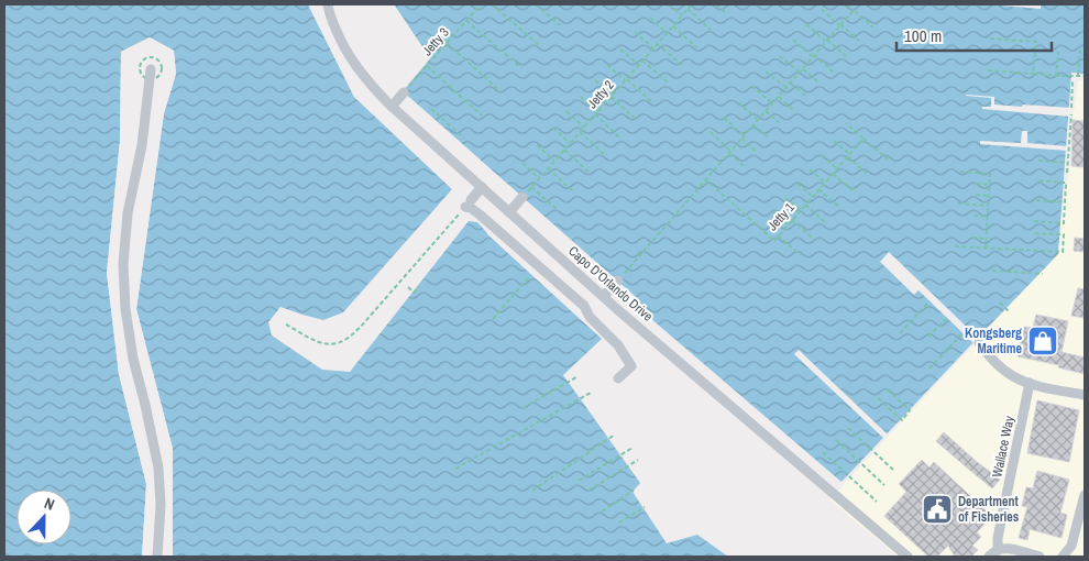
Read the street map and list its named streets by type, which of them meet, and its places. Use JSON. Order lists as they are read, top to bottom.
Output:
{
  "streets": {
    "street": ["Capo D'Orlando Drive", "Wallace Way"],
    "path": ["Jetty 3", "Jetty 2", "Jetty 1"]
  },
  "places": {
    "shop": ["Kongsberg Maritime"],
    "public building": ["Department of Fisheries"]
  },
  "scale_bar": "100 m",
  "north": "top"
}
